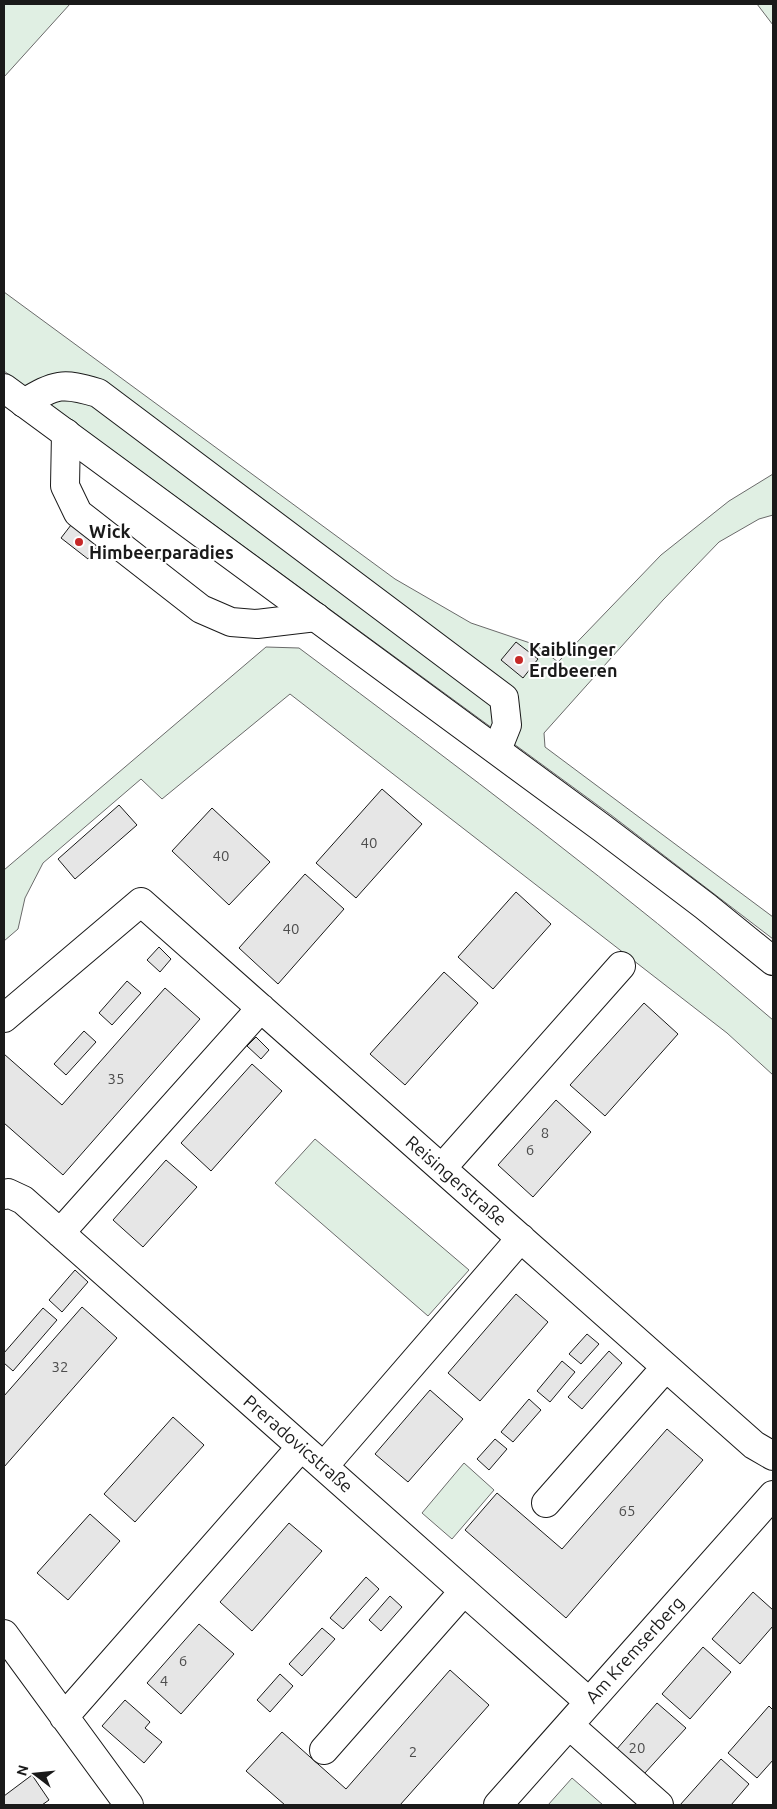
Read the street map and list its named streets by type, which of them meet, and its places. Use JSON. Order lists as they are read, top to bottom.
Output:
{
  "streets": {
    "street": ["Reisingerstraße", "Preradovicstraße", "Am Kremserberg"]
  },
  "crossings": [
    ["Preradovicstraße", "Am Kremserberg"]
  ],
  "places": ["Wick Himbeerparadies", "Kaiblinger Erdbeeren"],
  "house_numbers": [
    "40",
    "40",
    "40",
    "35",
    "8",
    "6",
    "32",
    "65",
    "6",
    "4",
    "20",
    "2"
  ],
  "north": "left"
}
